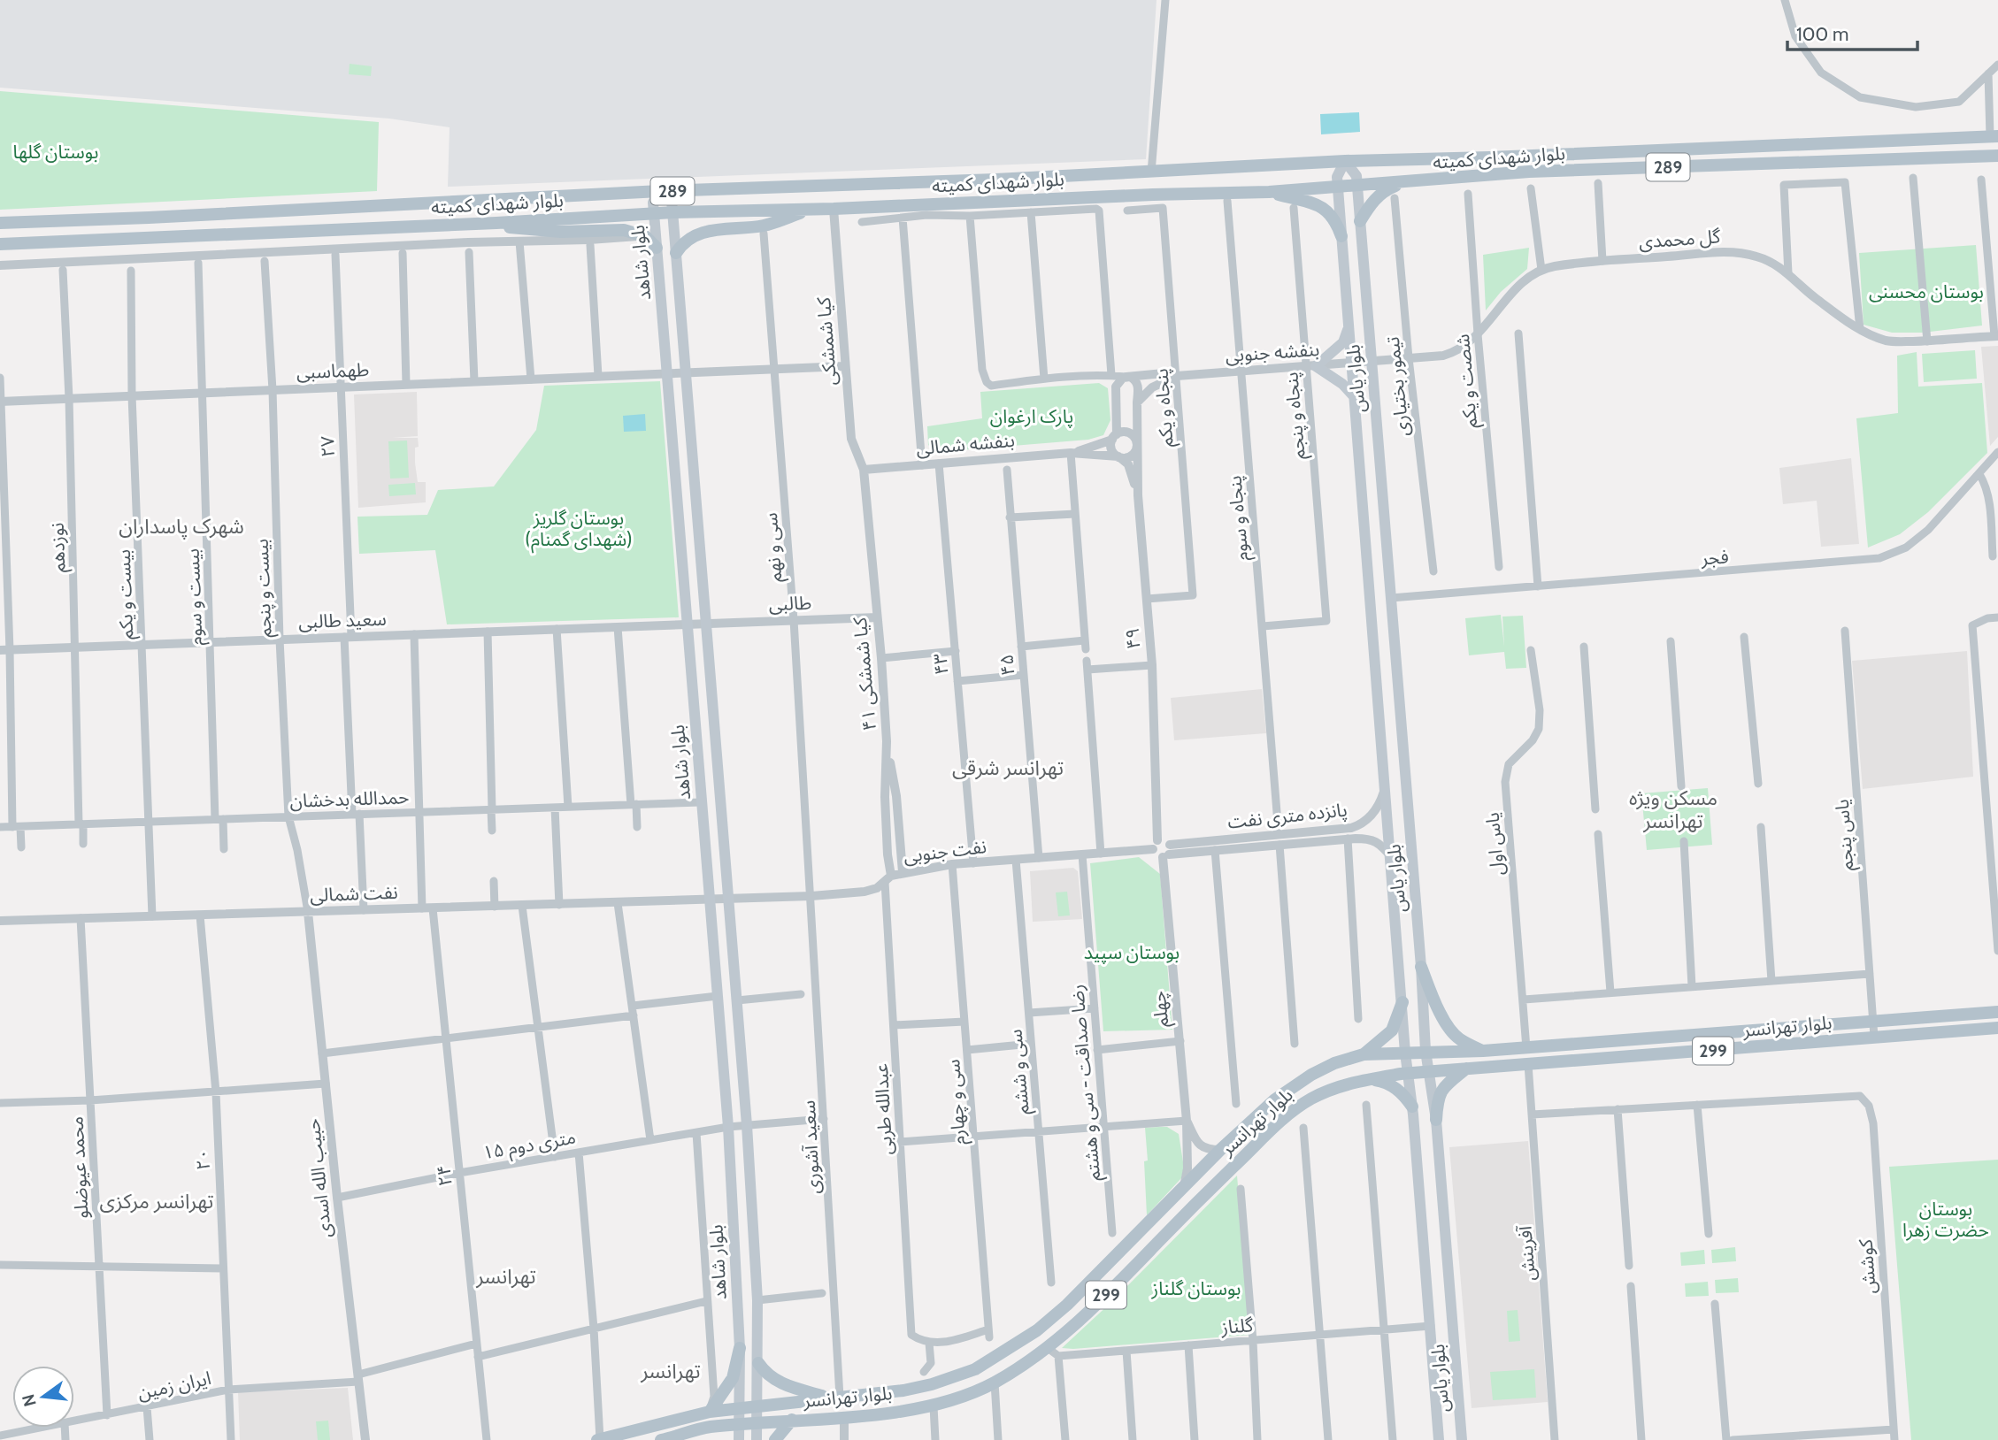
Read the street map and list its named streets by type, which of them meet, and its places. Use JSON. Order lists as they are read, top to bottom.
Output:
{
  "streets": {
    "main road": [
      "بلوار شهدای کمیته",
      "289",
      "بلوار شاهد",
      "بلوار یاس",
      "بلوار تهرانسر",
      "299"
    ],
    "street": [
      "گل محمدی",
      "کیا شمشکی",
      "بنفشه جنوبی",
      "طهماسبی",
      "شصت و یکم",
      "تیمور بختیاری",
      "پنجاه و یکم",
      "پنجاه و پنجم",
      "بنفشه شمالی",
      "۲۷",
      "پنجاه و سوم",
      "نوزدهم",
      "سی و نهم",
      "فجر",
      "بیست و پنجم",
      "بیست و یکم",
      "بیست و سوم",
      "طالبی",
      "سعید طالبی",
      "۴۹",
      "۴۳",
      "۴۵",
      "۴۱ کیا شمشکی",
      "حمدالله بدخشان",
      "پانزده متری نفت",
      "یاس پنجم",
      "یاس اول",
      "نفت جنوبی",
      "نفت شمالی",
      "چهلم",
      "سی و ششم",
      "رضا صداقت - سی و هشتم",
      "سی و چهارم",
      "عبدالله طربی",
      "۱۵ متری دوم",
      "سعید آشوری",
      "۲۰",
      "محمد عیوضلو",
      "۲۴",
      "حبیب الله اسدی",
      "آفرینش",
      "کوشش",
      "گلناز",
      "ایران زمین"
    ]
  },
  "crossings": [
    ["بلوار شهدای کمیته", "بلوار شاهد"],
    ["بلوار شهدای کمیته", "کیا شمشکی"],
    ["بلوار شهدای کمیته", "بلوار یاس"],
    ["گل محمدی", "بنفشه جنوبی"],
    ["گل محمدی", "بلوار یاس"],
    ["گل محمدی", "شصت و یکم"],
    ["گل محمدی", "تیمور بختیاری"],
    ["بلوار شاهد", "طهماسبی"],
    ["بلوار شاهد", "طالبی"],
    ["بلوار شاهد", "سعید طالبی"],
    ["بلوار شاهد", "حمدالله بدخشان"],
    ["بلوار شاهد", "نفت جنوبی"],
    ["بلوار شاهد", "نفت شمالی"],
    ["بلوار شاهد", "بلوار تهرانسر"],
    ["بلوار شاهد", "۱۵ متری دوم"],
    ["کیا شمشکی", "بنفشه شمالی"],
    ["کیا شمشکی", "۴۱ کیا شمشکی"],
    ["بنفشه جنوبی", "بلوار یاس"],
    ["بنفشه جنوبی", "پنجاه و یکم"],
    ["بنفشه جنوبی", "پنجاه و پنجم"],
    ["بنفشه جنوبی", "پنجاه و سوم"],
    ["طهماسبی", "۲۷"],
    ["طهماسبی", "نوزدهم"],
    ["طهماسبی", "بیست و پنجم"],
    ["طهماسبی", "بیست و یکم"],
    ["طهماسبی", "بیست و سوم"],
    ["بلوار یاس", "فجر"],
    ["بلوار یاس", "پانزده متری نفت"],
    ["بلوار یاس", "بلوار تهرانسر"],
    ["بلوار یاس", "گلناز"],
    ["پنجاه و یکم", "۴۹"],
    ["پنجاه و پنجم", "پنجاه و سوم"],
    ["بنفشه شمالی", "۴۳"],
    ["بنفشه شمالی", "۴۱ کیا شمشکی"],
    ["۲۷", "سعید طالبی"],
    ["۲۷", "حمدالله بدخشان"],
    ["۲۷", "نفت شمالی"],
    ["پنجاه و سوم", "پانزده متری نفت"],
    ["نوزدهم", "سعید طالبی"],
    ["نوزدهم", "حمدالله بدخشان"],
    ["سی و نهم", "طالبی"],
    ["سی و نهم", "نفت جنوبی"],
    ["سی و نهم", "سعید آشوری"],
    ["بیست و پنجم", "سعید طالبی"],
    ["بیست و پنجم", "حمدالله بدخشان"],
    ["بیست و پنجم", "نفت شمالی"],
    ["بیست و پنجم", "حبیب الله اسدی"],
    ["بیست و یکم", "سعید طالبی"],
    ["بیست و یکم", "حمدالله بدخشان"],
    ["بیست و یکم", "نفت شمالی"],
    ["بیست و سوم", "سعید طالبی"],
    ["بیست و سوم", "حمدالله بدخشان"],
    ["طالبی", "سعید طالبی"],
    ["طالبی", "۴۱ کیا شمشکی"],
    ["سعید طالبی", "۲۴"],
    ["۴۹", "پانزده متری نفت"],
    ["۴۹", "نفت جنوبی"],
    ["۴۹", "چهلم"],
    ["۴۳", "نفت جنوبی"],
    ["۴۵", "نفت جنوبی"],
    ["۴۱ کیا شمشکی", "نفت جنوبی"],
    ["۴۱ کیا شمشکی", "عبدالله طربی"],
    ["حمدالله بدخشان", "۲۴"],
    ["پانزده متری نفت", "نفت جنوبی"],
    ["پانزده متری نفت", "چهلم"],
    ["یاس پنجم", "بلوار تهرانسر"],
    ["یاس اول", "بلوار تهرانسر"],
    ["نفت جنوبی", "نفت شمالی"],
    ["نفت جنوبی", "چهلم"],
    ["نفت جنوبی", "سی و ششم"],
    ["نفت جنوبی", "رضا صداقت - سی و هشتم"],
    ["نفت جنوبی", "سی و چهارم"],
    ["نفت جنوبی", "عبدالله طربی"],
    ["نفت جنوبی", "سعید آشوری"],
    ["نفت شمالی", "۲۰"],
    ["نفت شمالی", "محمد عیوضلو"],
    ["نفت شمالی", "۲۴"],
    ["نفت شمالی", "حبیب الله اسدی"],
    ["چهلم", "بلوار تهرانسر"],
    ["بلوار تهرانسر", "سعید آشوری"],
    ["بلوار تهرانسر", "آفرینش"],
    ["بلوار تهرانسر", "گلناز"],
    ["سی و چهارم", "عبدالله طربی"],
    ["۱۵ متری دوم", "سعید آشوری"],
    ["۱۵ متری دوم", "۲۴"],
    ["۱۵ متری دوم", "حبیب الله اسدی"],
    ["۲۰", "ایران زمین"],
    ["محمد عیوضلو", "ایران زمین"],
    ["۲۴", "ایران زمین"],
    ["حبیب الله اسدی", "ایران زمین"]
  ],
  "districts": [
    "شهرک پاسداران",
    "تهرانسر شرقی",
    "مسکن ویژه تهرانسر",
    "تهرانسر مرکزی",
    "تهرانسر",
    "تهرانسر"
  ],
  "parks": [
    "بوستان گلها",
    "بوستان محسنی",
    "پارک ارغوان",
    "بوستان گلریز (شهدای گمنام)",
    "بوستان سپید",
    "بوستان حضرت زهرا",
    "بوستان گلناز"
  ],
  "scale_bar": "100 m",
  "north": "left"
}
